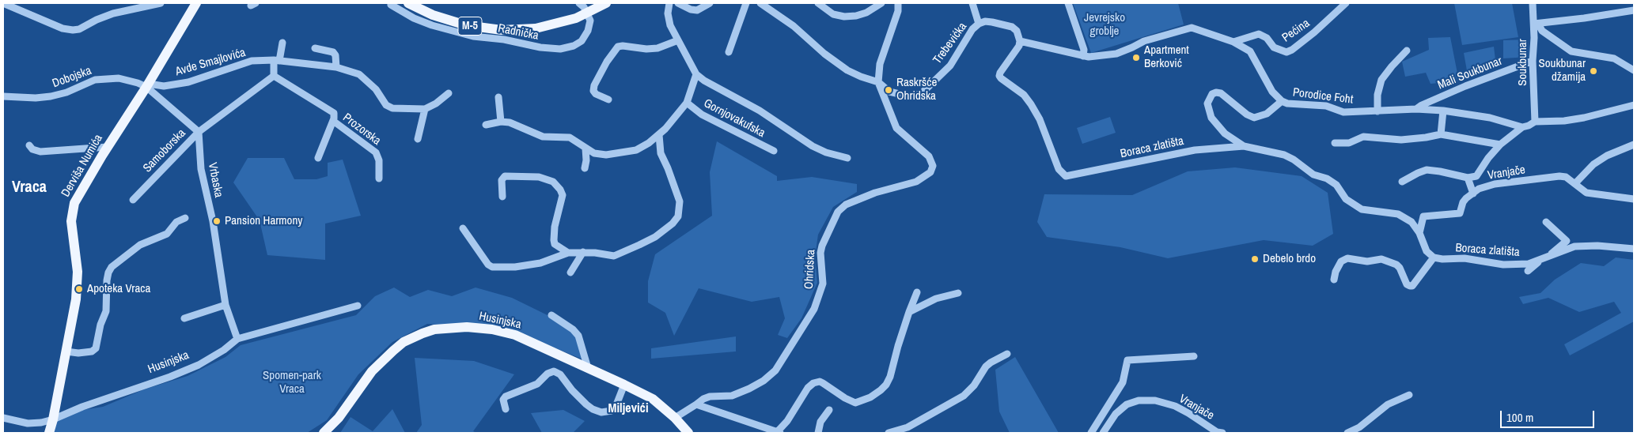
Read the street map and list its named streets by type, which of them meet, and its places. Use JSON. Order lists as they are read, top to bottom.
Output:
{
  "streets": {
    "main road": ["M-5", "Derviša Numića", "Husinjska"],
    "street": [
      "Pećina",
      "Radnička",
      "Trebevićka",
      "Avde Smajlovića",
      "Soukbunar",
      "Mali Soukbunar",
      "Dobojska",
      "Porodice Foht",
      "Gornjovakufska",
      "Prozorska",
      "Boraca zlatišta",
      "Samoborska",
      "Vranjače",
      "Vrbaska",
      "Ohridska"
    ]
  },
  "crossings": [
    ["Pećina", "Porodice Foht"],
    ["Trebevićka", "Porodice Foht"],
    ["Trebevićka", "Boraca zlatišta"],
    ["Trebevićka", "Ohridska"],
    ["Avde Smajlovića", "Dobojska"],
    ["Avde Smajlovića", "Samoborska"],
    ["Avde Smajlovića", "Derviša Numića"],
    ["Soukbunar", "Mali Soukbunar"],
    ["Mali Soukbunar", "Porodice Foht"],
    ["Dobojska", "Samoborska"],
    ["Dobojska", "Derviša Numića"],
    ["Porodice Foht", "Boraca zlatišta"],
    ["Boraca zlatišta", "Vranjače"],
    ["Samoborska", "Derviša Numića"],
    ["Samoborska", "Vrbaska"],
    ["Derviša Numića", "Husinjska"],
    ["Vrbaska", "Husinjska"],
    ["Ohridska", "Husinjska"]
  ],
  "districts": ["Vraca", "Miljevići"],
  "parks": ["Jevrejsko groblje", "Spomen-park Vraca"],
  "places": [
    "Apartment Berković",
    "Soukbunar džamija",
    "Raskršće Ohridska",
    "Pansion Harmony",
    "Debelo brdo",
    "Apoteka Vraca"
  ],
  "scale_bar": "100 m"
}
